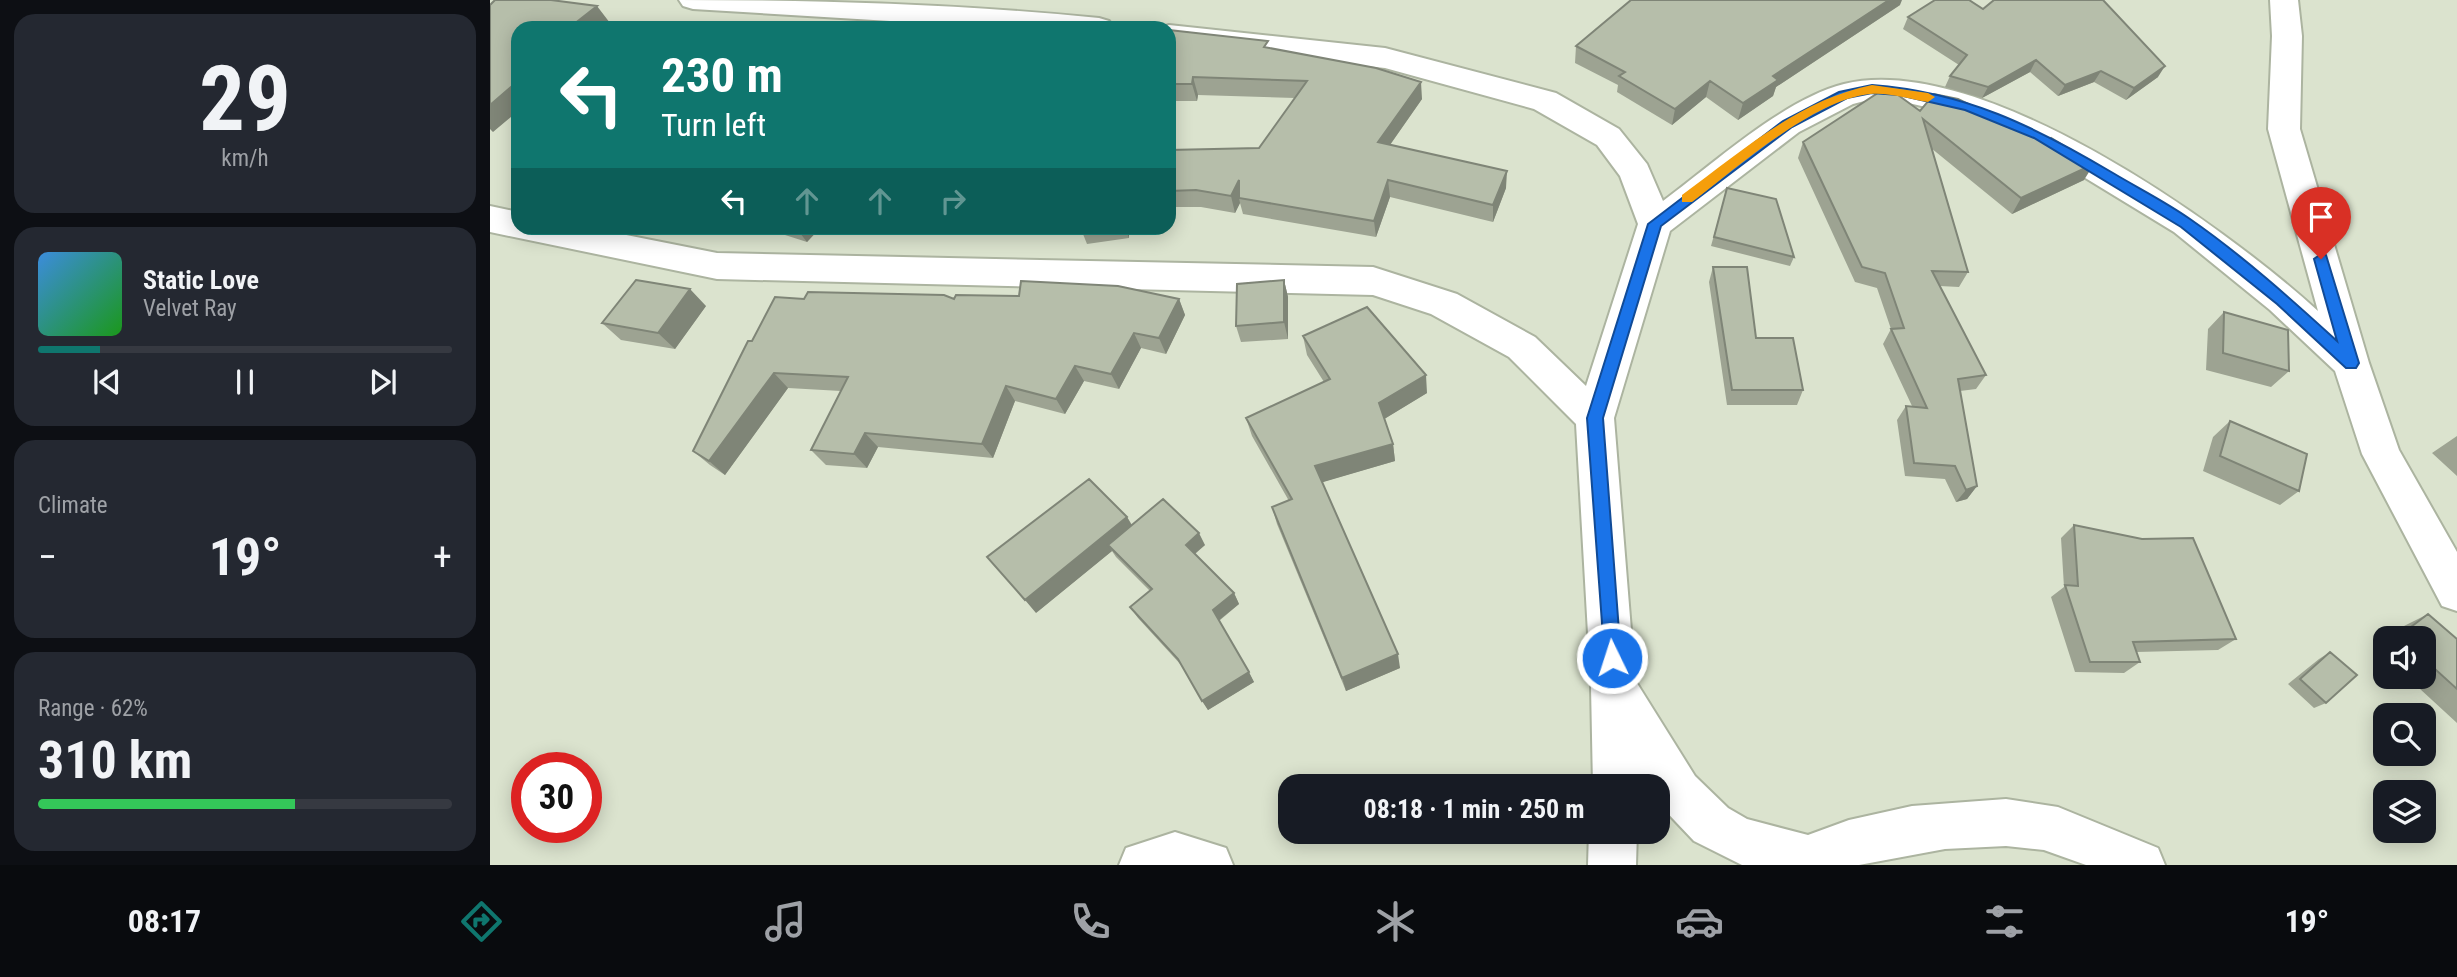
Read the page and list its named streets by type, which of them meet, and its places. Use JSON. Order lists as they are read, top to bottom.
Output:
{
  "page": {
    "tile": [
      ["29", "km/h"],
      "Climate",
      ["Range · 62%", "310 km"]
    ],
    "turn": ["230 m", "Turn left"],
    "song": ["Static Love", "Velvet Ray"],
    "heat": ["−", "19°", "+"],
    "limit": "30",
    "trip": "08:18 · 1 min · 250 m",
    "tabs": ["08:17", "19°"]
  }
}
